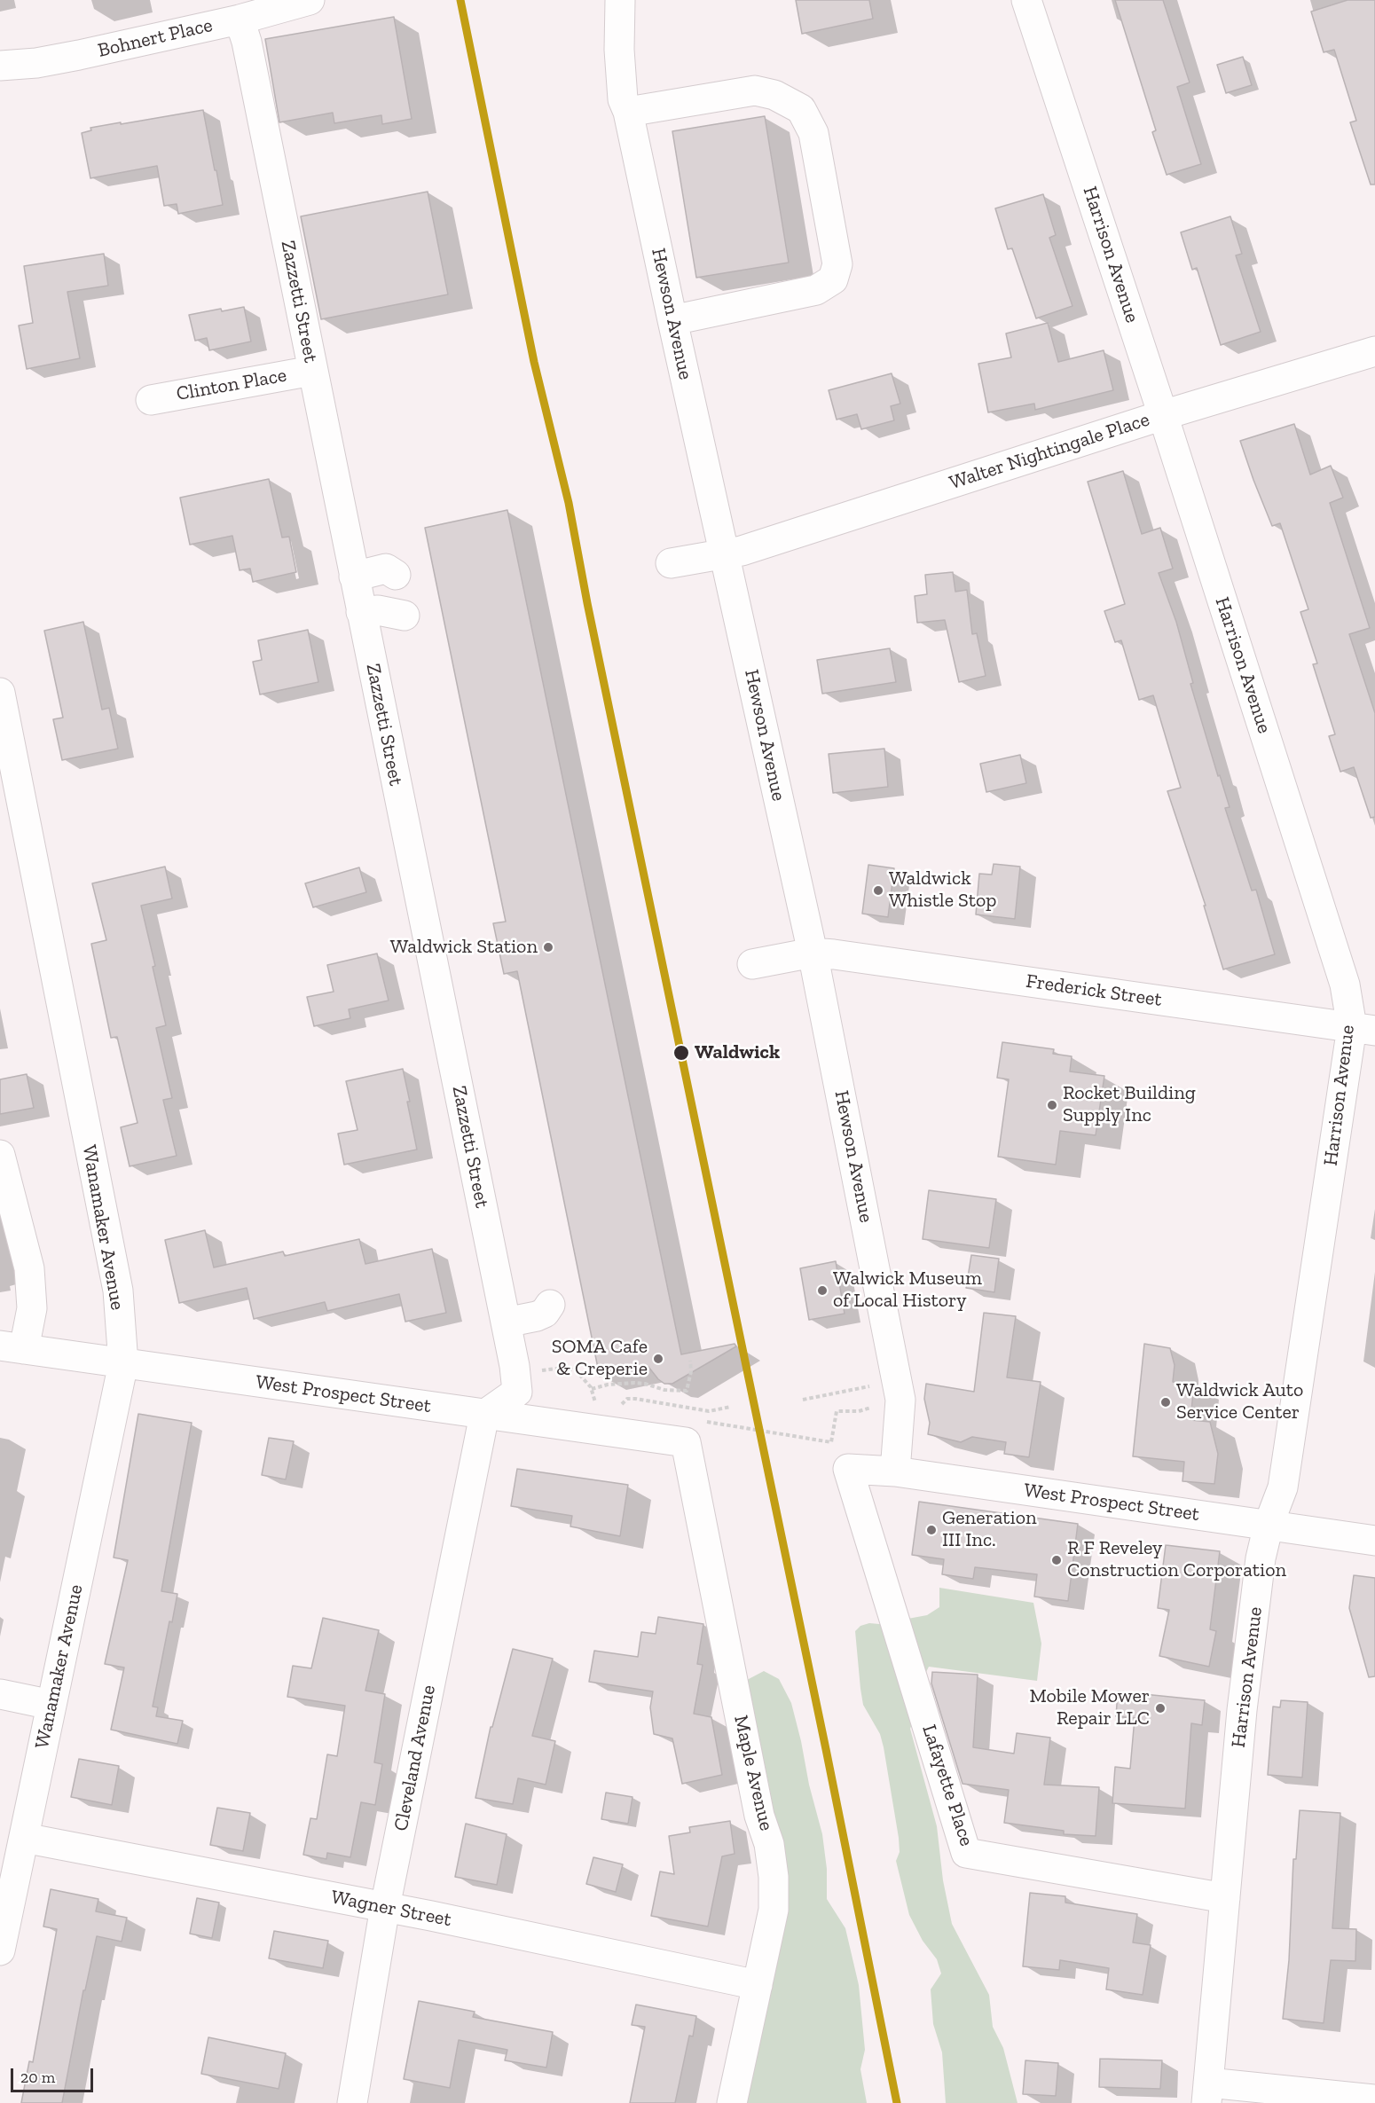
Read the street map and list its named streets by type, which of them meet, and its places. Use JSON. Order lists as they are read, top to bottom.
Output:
{
  "streets": {
    "street": [
      "Bohnert Place",
      "Harrison Avenue",
      "Zazzetti Street",
      "Hewson Avenue",
      "Clinton Place",
      "Walter Nightingale Place",
      "Frederick Street",
      "Wanamaker Avenue",
      "West Prospect Street",
      "Cleveland Avenue",
      "Maple Avenue",
      "Lafayette Place",
      "Wagner Street"
    ]
  },
  "crossings": [
    ["Bohnert Place", "Zazzetti Street"],
    ["Harrison Avenue", "Walter Nightingale Place"],
    ["Harrison Avenue", "Frederick Street"],
    ["Harrison Avenue", "West Prospect Street"],
    ["Harrison Avenue", "Lafayette Place"],
    ["Zazzetti Street", "Clinton Place"],
    ["Hewson Avenue", "Walter Nightingale Place"],
    ["Hewson Avenue", "Frederick Street"],
    ["Hewson Avenue", "West Prospect Street"],
    ["Wanamaker Avenue", "West Prospect Street"],
    ["Wanamaker Avenue", "Wagner Street"],
    ["West Prospect Street", "Cleveland Avenue"],
    ["West Prospect Street", "Maple Avenue"],
    ["West Prospect Street", "Lafayette Place"],
    ["Cleveland Avenue", "Wagner Street"],
    ["Maple Avenue", "Wagner Street"]
  ],
  "places": [
    "Waldwick Whistle Stop",
    "Waldwick Station",
    "Waldwick",
    "Rocket Building Supply Inc",
    "Walwick Museum of Local History",
    "SOMA Cafe & Creperie",
    "Waldwick Auto Service Center",
    "Generation III Inc.",
    "R F Reveley Construction Corporation",
    "Mobile Mower Repair LLC"
  ],
  "scale_bar": "20 m"
}
